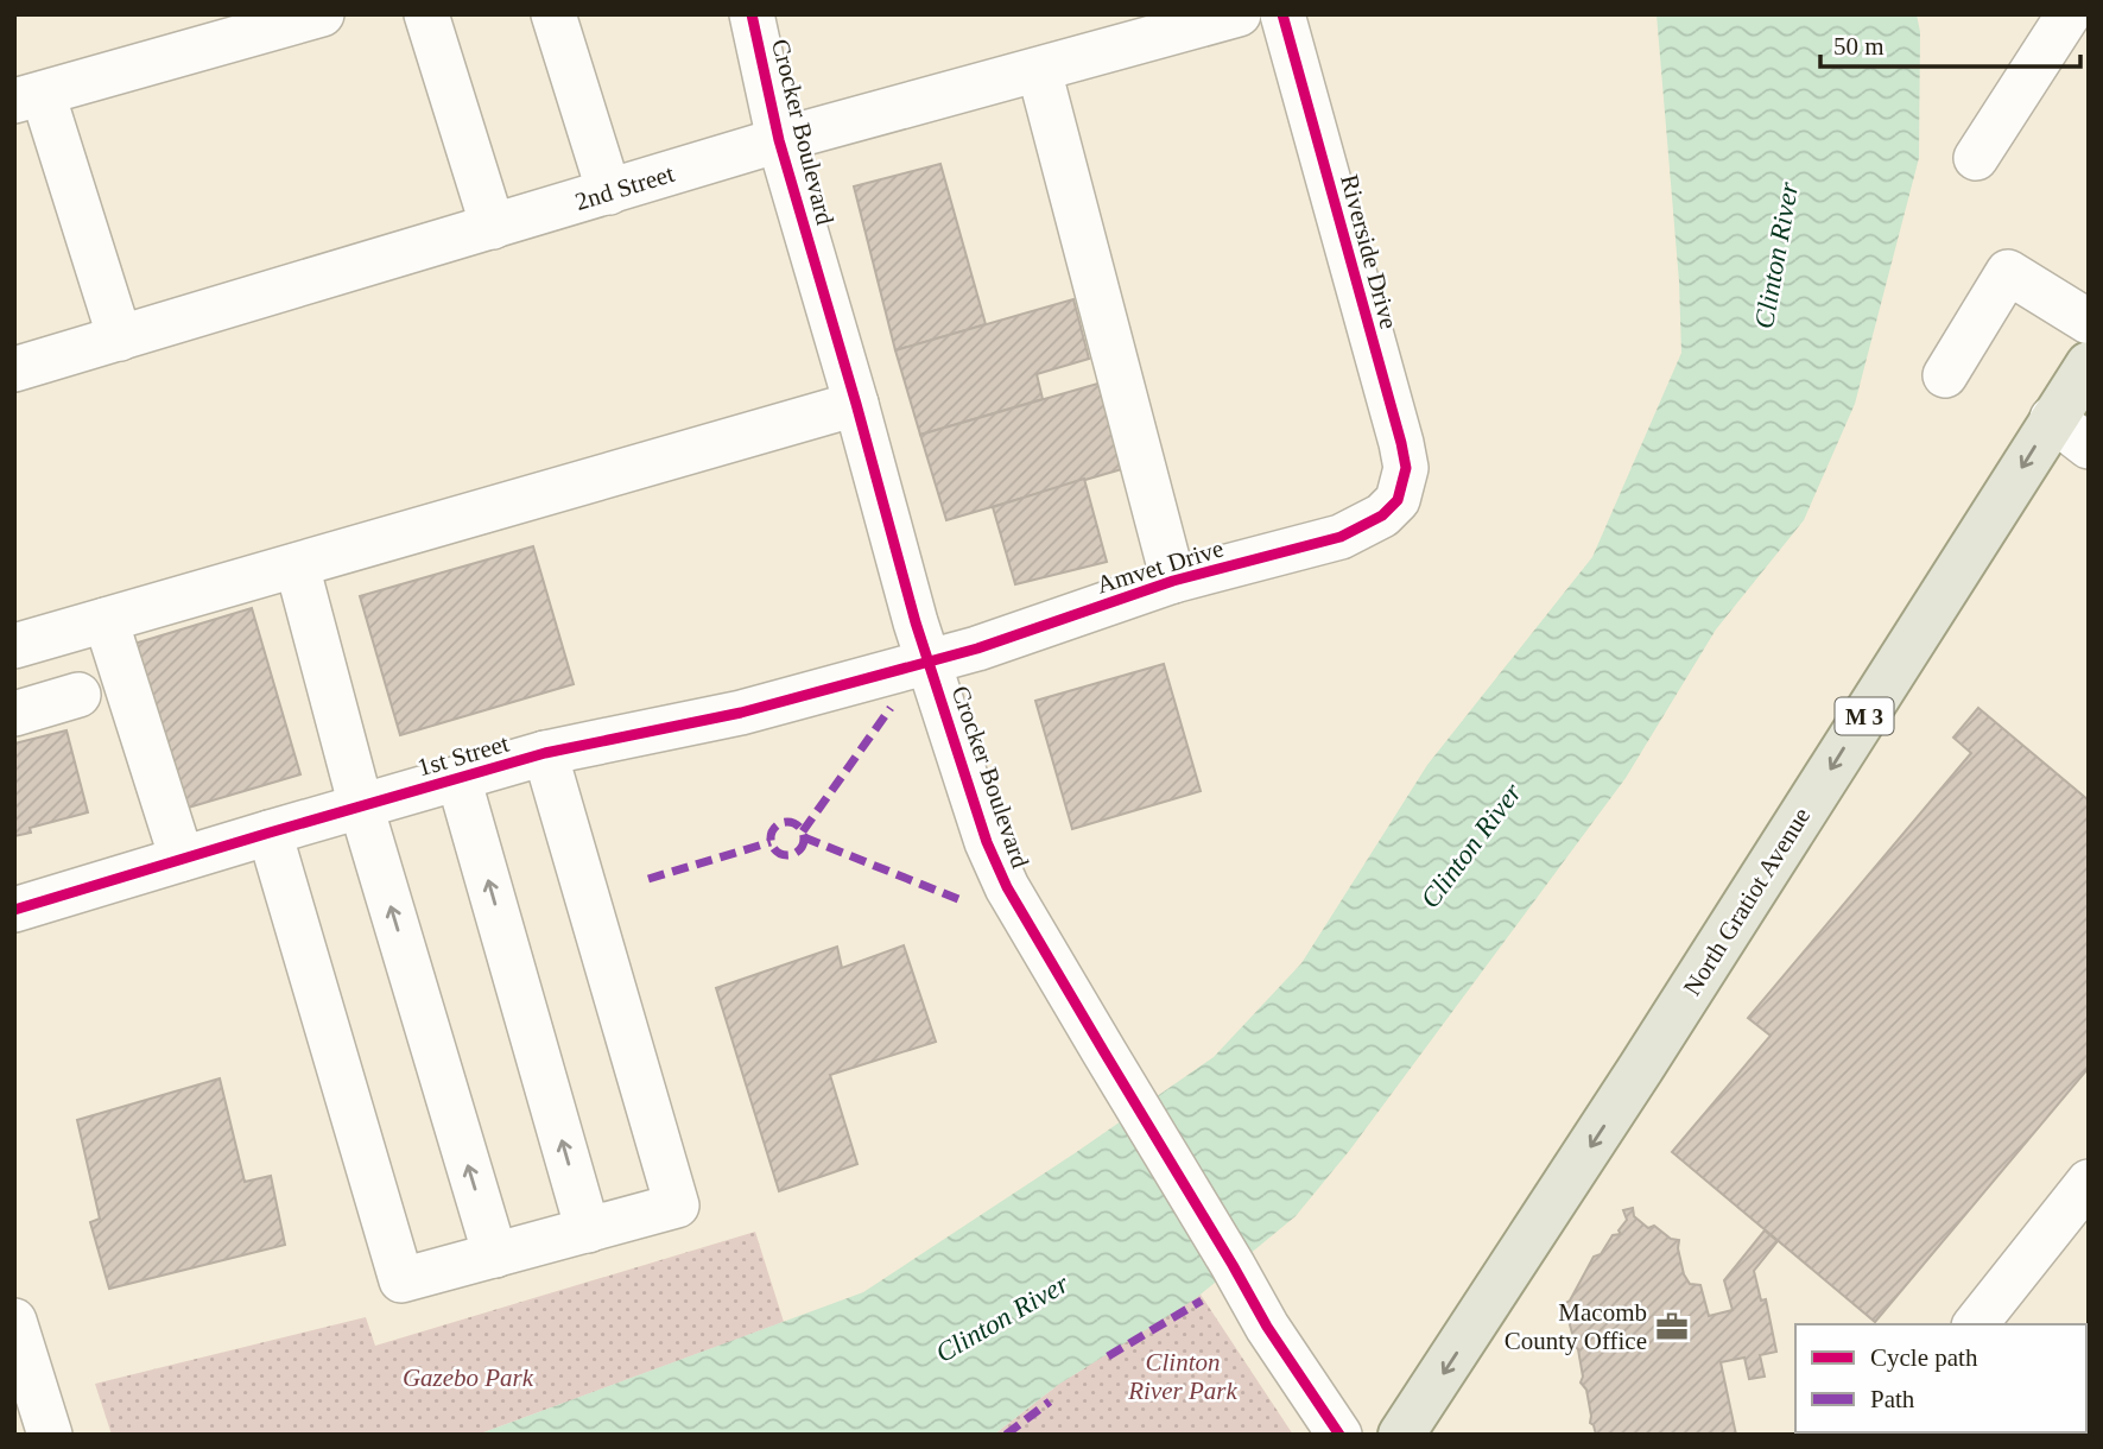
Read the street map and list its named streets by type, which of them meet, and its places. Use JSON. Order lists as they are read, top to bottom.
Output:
{
  "streets": {
    "main road": ["M 3", "North Gratiot Avenue"],
    "street": [
      "Crocker Boulevard",
      "2nd Street",
      "Riverside Drive",
      "Amvet Drive",
      "1st Street"
    ]
  },
  "crossings": [
    ["Crocker Boulevard", "2nd Street"],
    ["Crocker Boulevard", "Amvet Drive"],
    ["Crocker Boulevard", "1st Street"],
    ["Riverside Drive", "Amvet Drive"],
    ["Amvet Drive", "1st Street"]
  ],
  "one_way": ["North Gratiot Avenue"],
  "water": ["Clinton River"],
  "parks": ["Clinton River Park", "Gazebo Park"],
  "places": {
    "office": ["Macomb County Office"]
  },
  "legend": ["Cycle path", "Path"],
  "scale_bar": "50 m"
}
